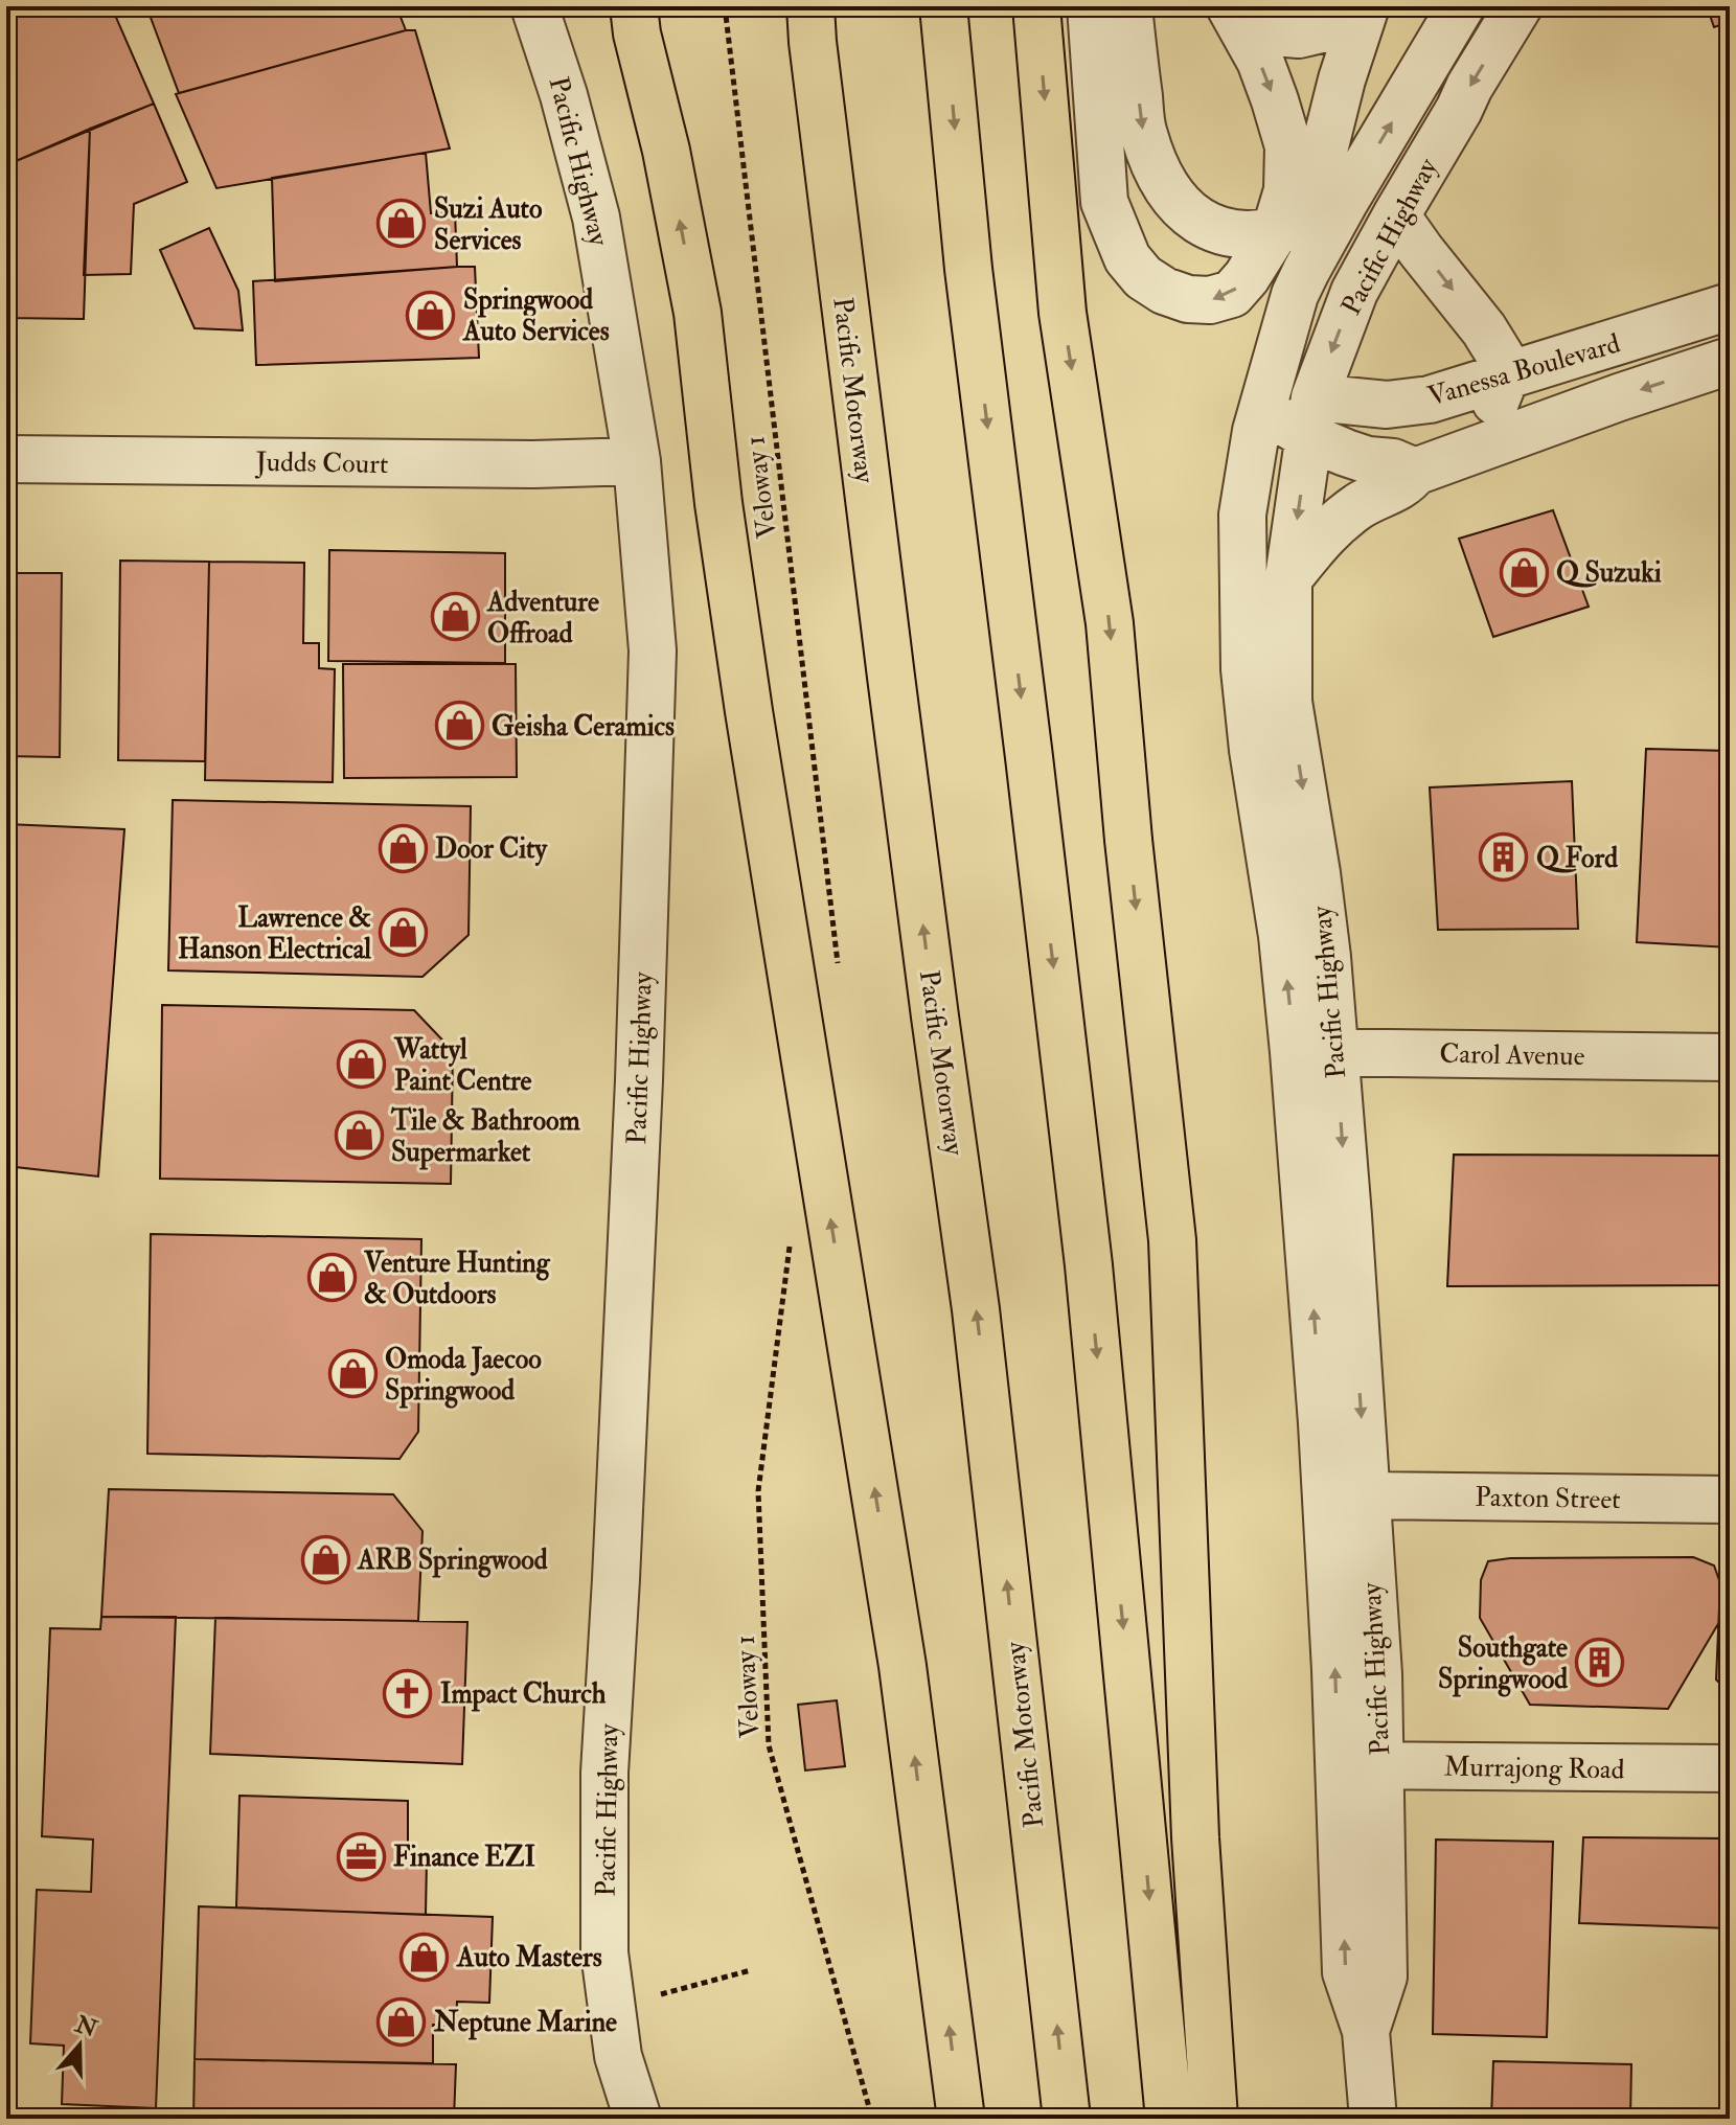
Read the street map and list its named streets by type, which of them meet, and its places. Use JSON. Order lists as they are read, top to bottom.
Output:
{
  "streets": {
    "highway": ["Pacific Motorway"],
    "street": [
      "Pacific Highway",
      "Vanessa Boulevard",
      "Judds Court",
      "Carol Avenue",
      "Paxton Street",
      "Murrajong Road"
    ],
    "path": ["Veloway 1"]
  },
  "crossings": [
    ["Pacific Highway", "Vanessa Boulevard"],
    ["Pacific Highway", "Judds Court"],
    ["Pacific Highway", "Carol Avenue"],
    ["Pacific Highway", "Paxton Street"],
    ["Pacific Highway", "Murrajong Road"]
  ],
  "places": {
    "shop": [
      "Suzi Auto Services",
      "Springwood Auto Services",
      "Q Suzuki",
      "Adventure Offroad",
      "Geisha Ceramics",
      "Door City",
      "Lawrence & Hanson Electrical",
      "Wattyl Paint Centre",
      "Tile & Bathroom Supermarket",
      "Venture Hunting & Outdoors",
      "Omoda Jaecoo Springwood",
      "ARB Springwood",
      "Auto Masters",
      "Neptune Marine"
    ],
    "building": ["Q Ford", "Southgate Springwood"],
    "church": ["Impact Church"],
    "office": ["Finance EZI"]
  },
  "north": "top"
}
